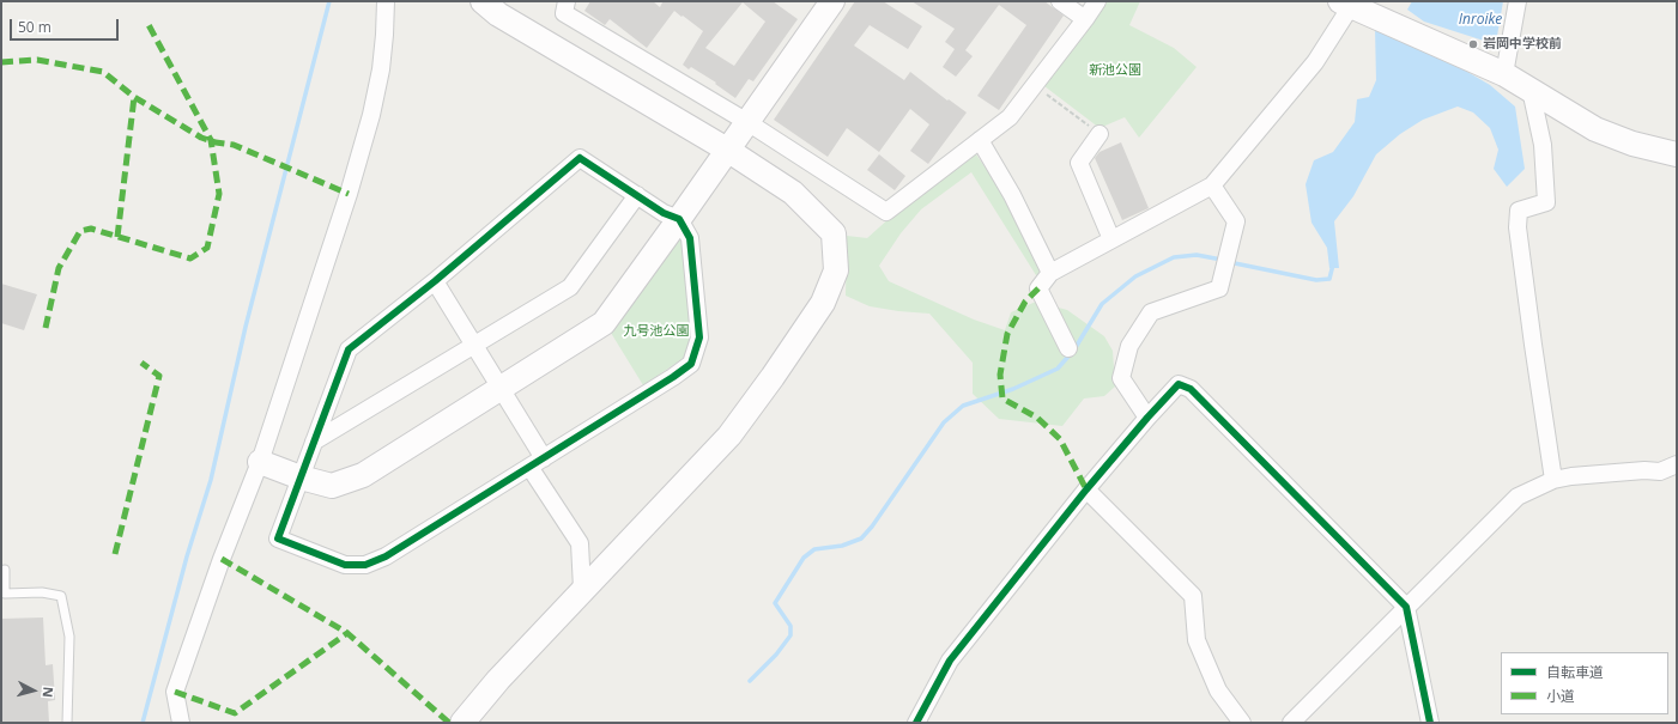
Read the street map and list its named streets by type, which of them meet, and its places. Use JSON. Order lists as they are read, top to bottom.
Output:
{
  "water": ["Inroike"],
  "parks": ["新池公園", "九号池公園"],
  "places": ["岩岡中学校前"],
  "legend": ["自転車道", "小道"],
  "scale_bar": "50 m",
  "north": "right"
}
